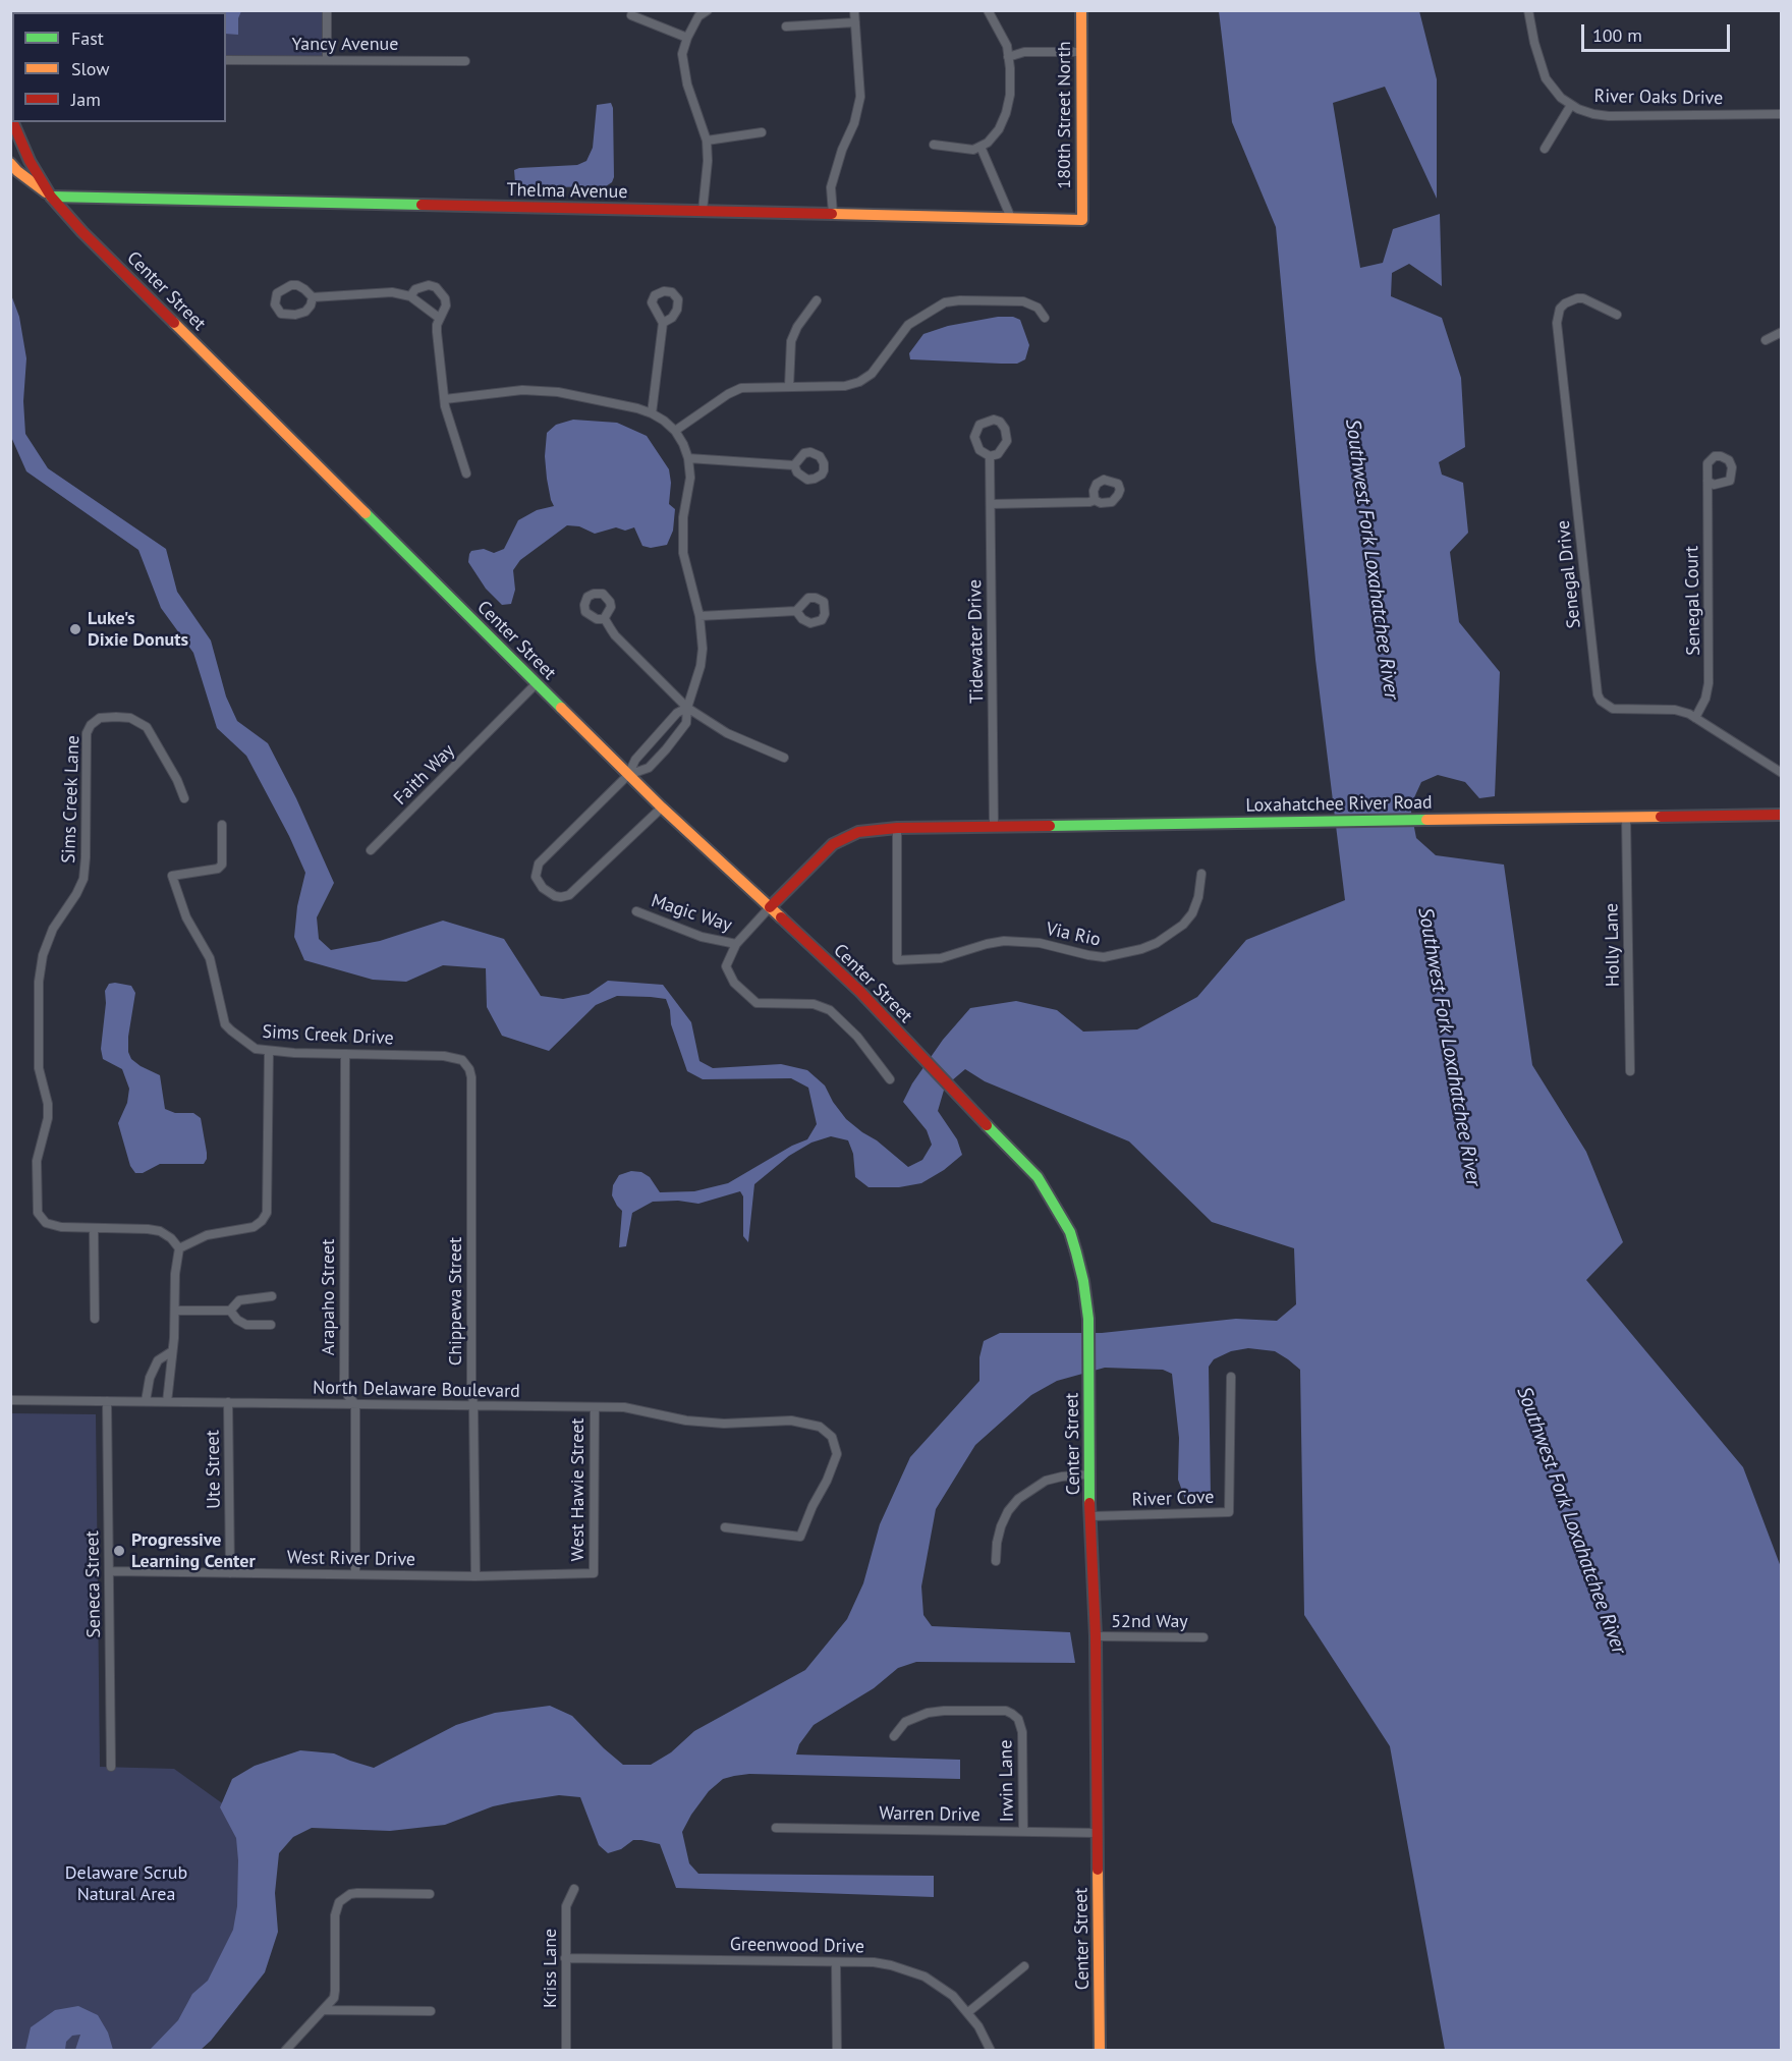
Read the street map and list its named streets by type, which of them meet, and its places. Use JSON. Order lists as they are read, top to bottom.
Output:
{
  "streets": {
    "street": [
      "Yancy Avenue",
      "River Oaks Drive",
      "180th Street North",
      "Thelma Avenue",
      "Center Street",
      "Senegal Drive",
      "Senegal Court",
      "Tidewater Drive",
      "Faith Way",
      "Sims Creek Lane",
      "Loxahatchee River Road",
      "Magic Way",
      "Via Rio",
      "Holly Lane",
      "Sims Creek Drive",
      "Arapaho Street",
      "Chippewa Street",
      "North Delaware Boulevard",
      "Ute Street",
      "West Hawie Street",
      "River Cove",
      "West River Drive",
      "Seneca Street",
      "52nd Way",
      "Irwin Lane",
      "Warren Drive",
      "Greenwood Drive",
      "Kriss Lane"
    ]
  },
  "crossings": [
    ["180th Street North", "Thelma Avenue"],
    ["Thelma Avenue", "Center Street"],
    ["Center Street", "Faith Way"],
    ["Center Street", "Loxahatchee River Road"],
    ["Center Street", "River Cove"],
    ["Center Street", "52nd Way"],
    ["Center Street", "Warren Drive"],
    ["Senegal Drive", "Senegal Court"],
    ["Tidewater Drive", "Loxahatchee River Road"],
    ["Loxahatchee River Road", "Via Rio"],
    ["Loxahatchee River Road", "Holly Lane"],
    ["Sims Creek Drive", "Arapaho Street"],
    ["Sims Creek Drive", "Chippewa Street"],
    ["Arapaho Street", "North Delaware Boulevard"],
    ["Arapaho Street", "West River Drive"],
    ["Chippewa Street", "North Delaware Boulevard"],
    ["Chippewa Street", "West River Drive"],
    ["North Delaware Boulevard", "Ute Street"],
    ["North Delaware Boulevard", "West Hawie Street"],
    ["North Delaware Boulevard", "Seneca Street"],
    ["Ute Street", "West River Drive"],
    ["West Hawie Street", "West River Drive"],
    ["West River Drive", "Seneca Street"],
    ["Irwin Lane", "Warren Drive"],
    ["Greenwood Drive", "Kriss Lane"]
  ],
  "water": ["Southwest Fork Loxahatchee River"],
  "parks": ["Delaware Scrub Natural Area"],
  "places": ["Luke's Dixie Donuts", "Progressive Learning Center"],
  "legend": ["Fast", "Slow", "Jam"],
  "scale_bar": "100 m"
}
